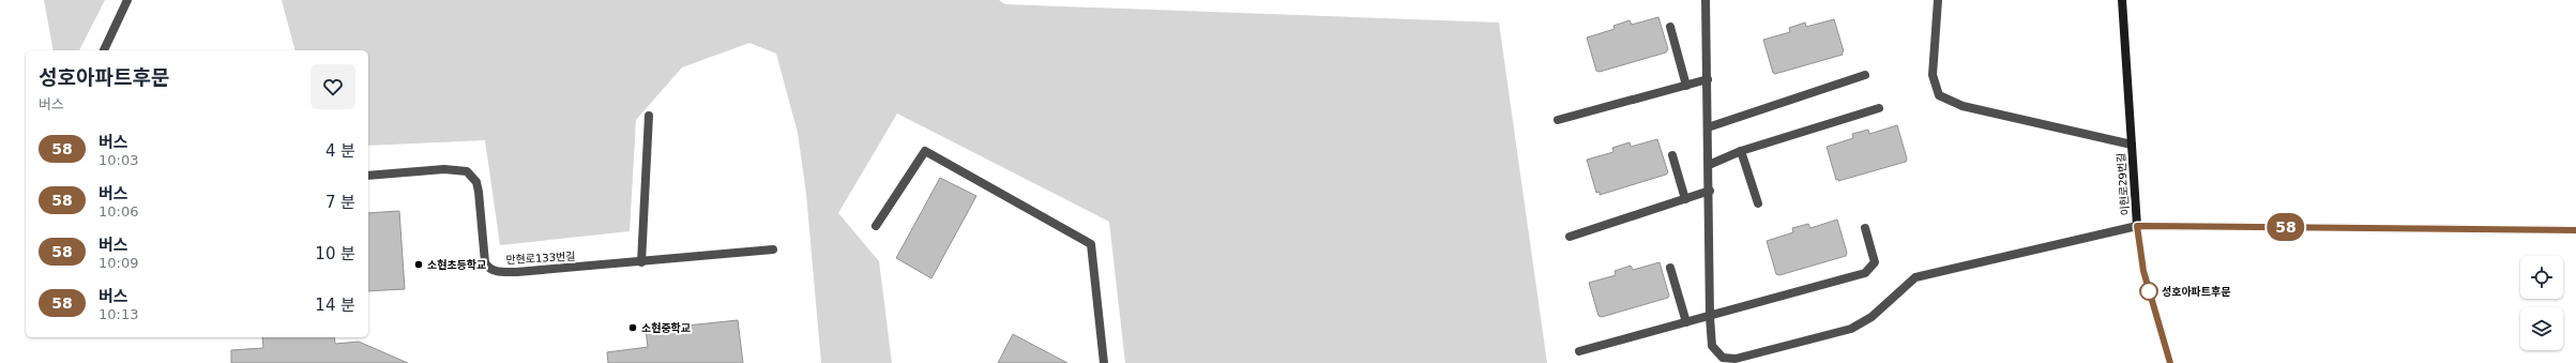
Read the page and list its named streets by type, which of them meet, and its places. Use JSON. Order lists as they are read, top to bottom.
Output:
{
  "streets": {
    "street": ["이현로29번길", "만현로133번길"]
  },
  "places": ["소현초등학교", "성호아파트후문", "소현중학교"],
  "lines": ["bus line 58"],
  "page": {
    "on_map": "58",
    "heading": ["성호아파트후문", "버스"],
    "list": [
      {
        "mark": "58",
        "name": "버스",
        "note": "10:03",
        "value": "4 분"
      },
      {
        "mark": "58",
        "name": "버스",
        "note": "10:06",
        "value": "7 분"
      },
      {
        "mark": "58",
        "name": "버스",
        "note": "10:09",
        "value": "10 분"
      },
      {
        "mark": "58",
        "name": "버스",
        "note": "10:13",
        "value": "14 분"
      }
    ]
  }
}
